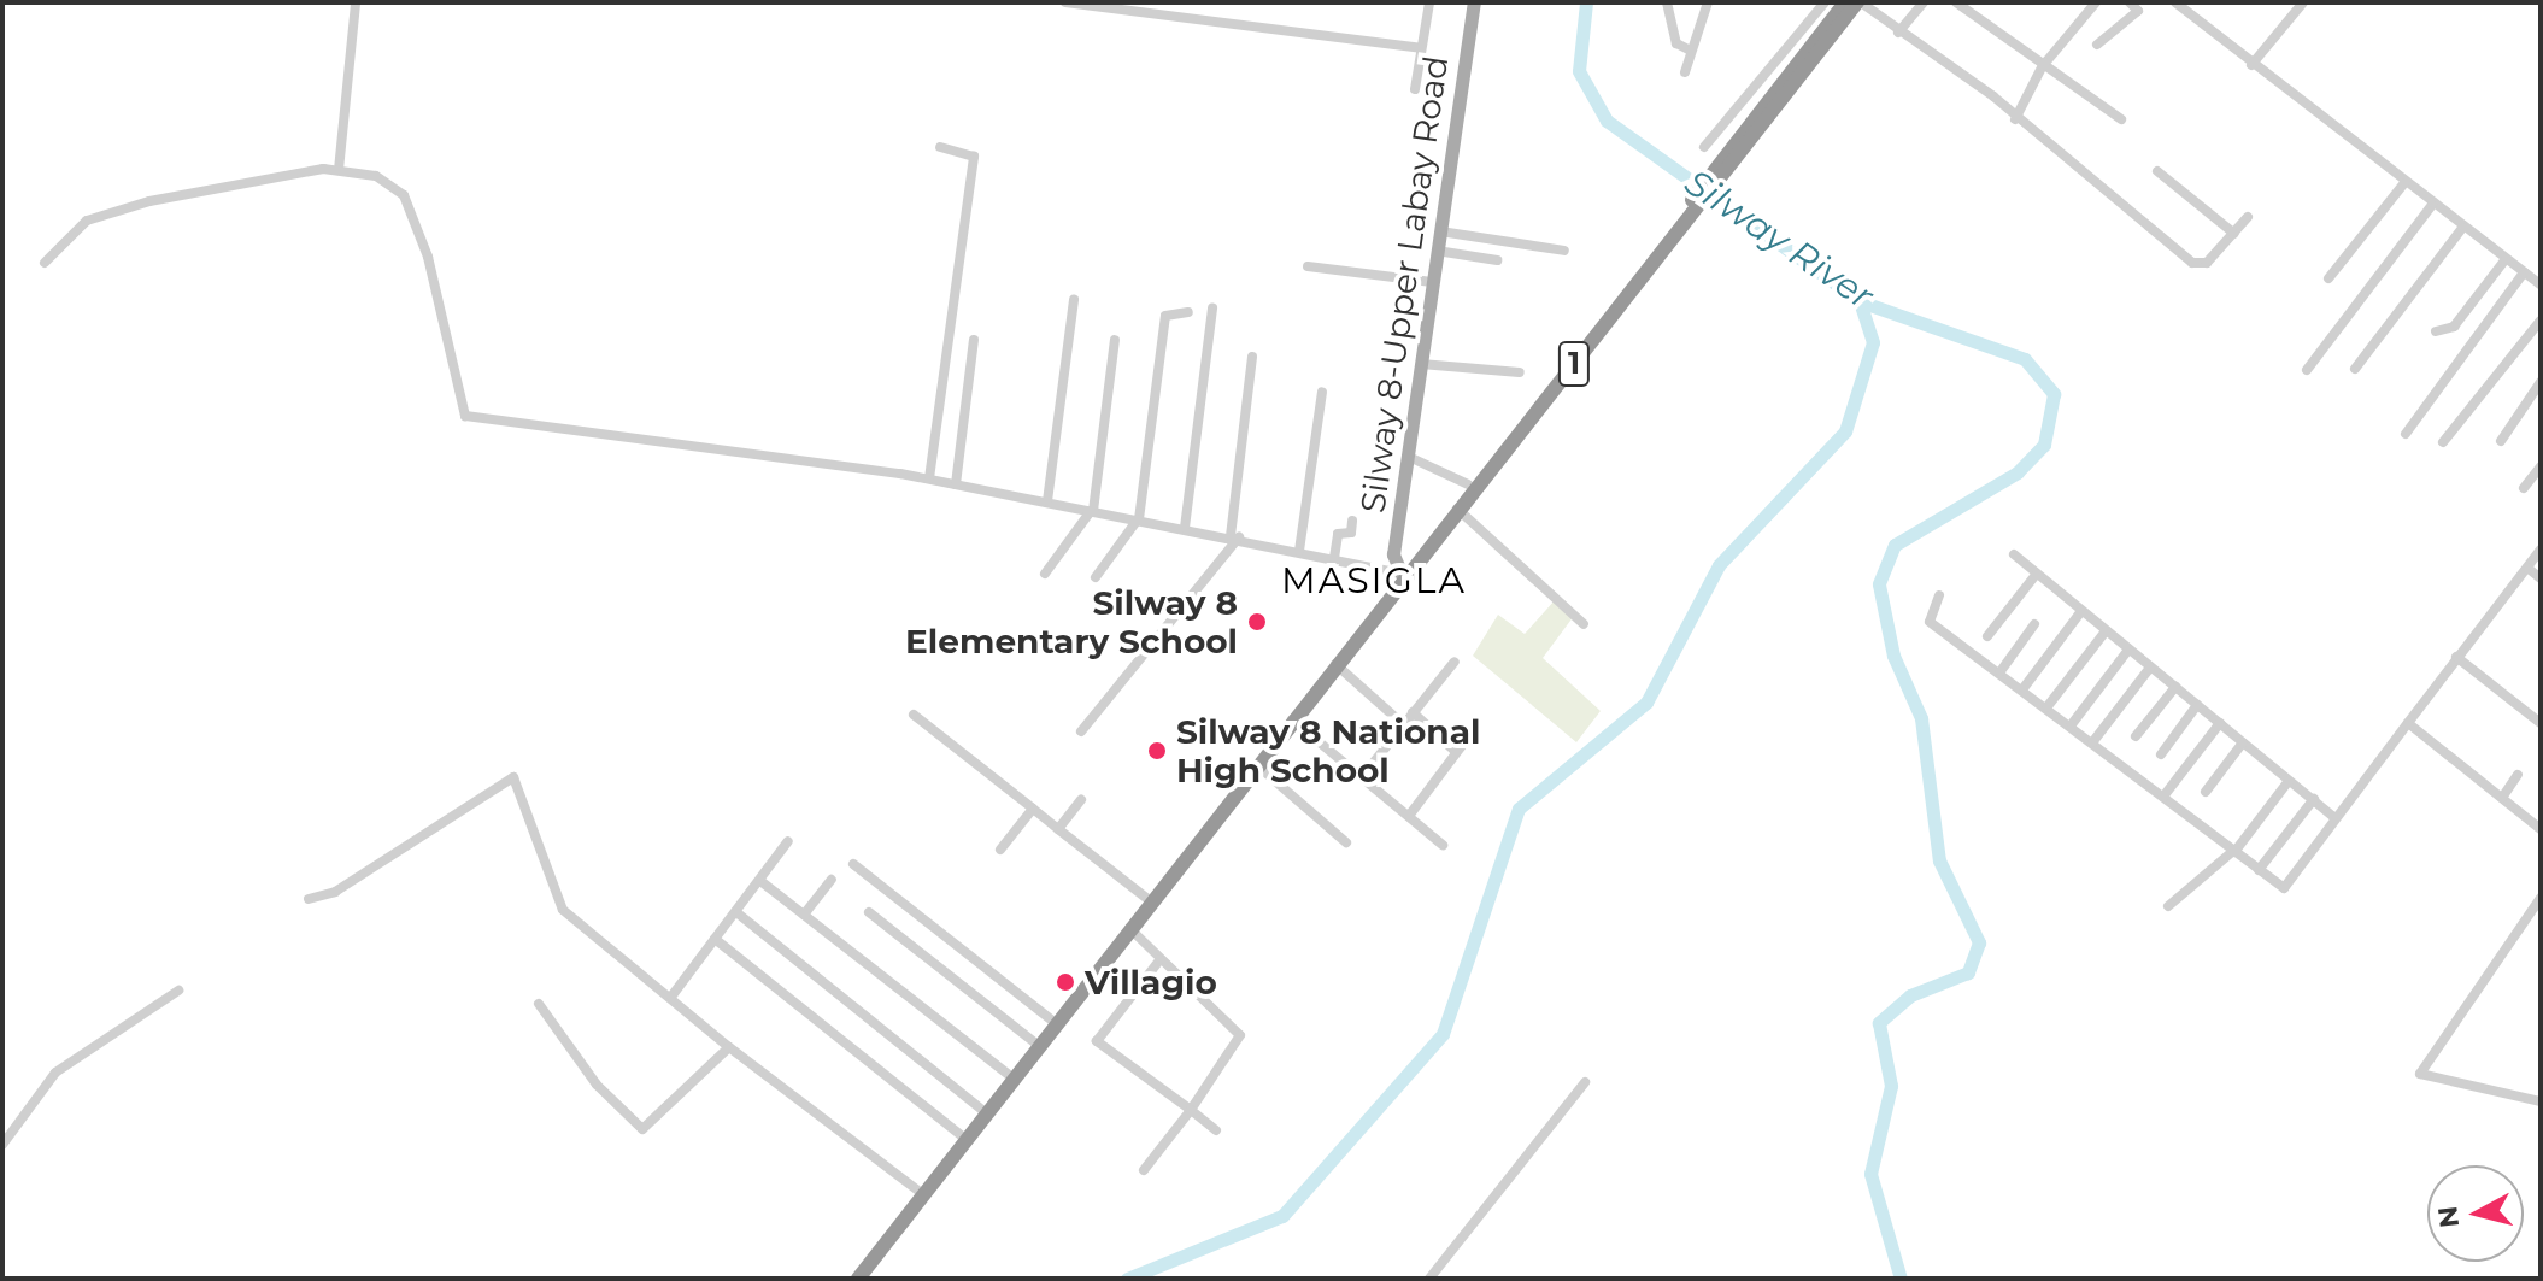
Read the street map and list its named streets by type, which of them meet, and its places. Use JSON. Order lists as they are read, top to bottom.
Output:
{
  "streets": {
    "highway": ["1"],
    "main road": ["Silway 8-Upper Labay Road"]
  },
  "crossings": [
    ["Silway 8-Upper Labay Road", "1"]
  ],
  "districts": ["MASIGLA"],
  "water": ["Silway River"],
  "places": ["Silway 8 Elementary School", "Silway 8 National High School", "Villagio"],
  "north": "left"
}
